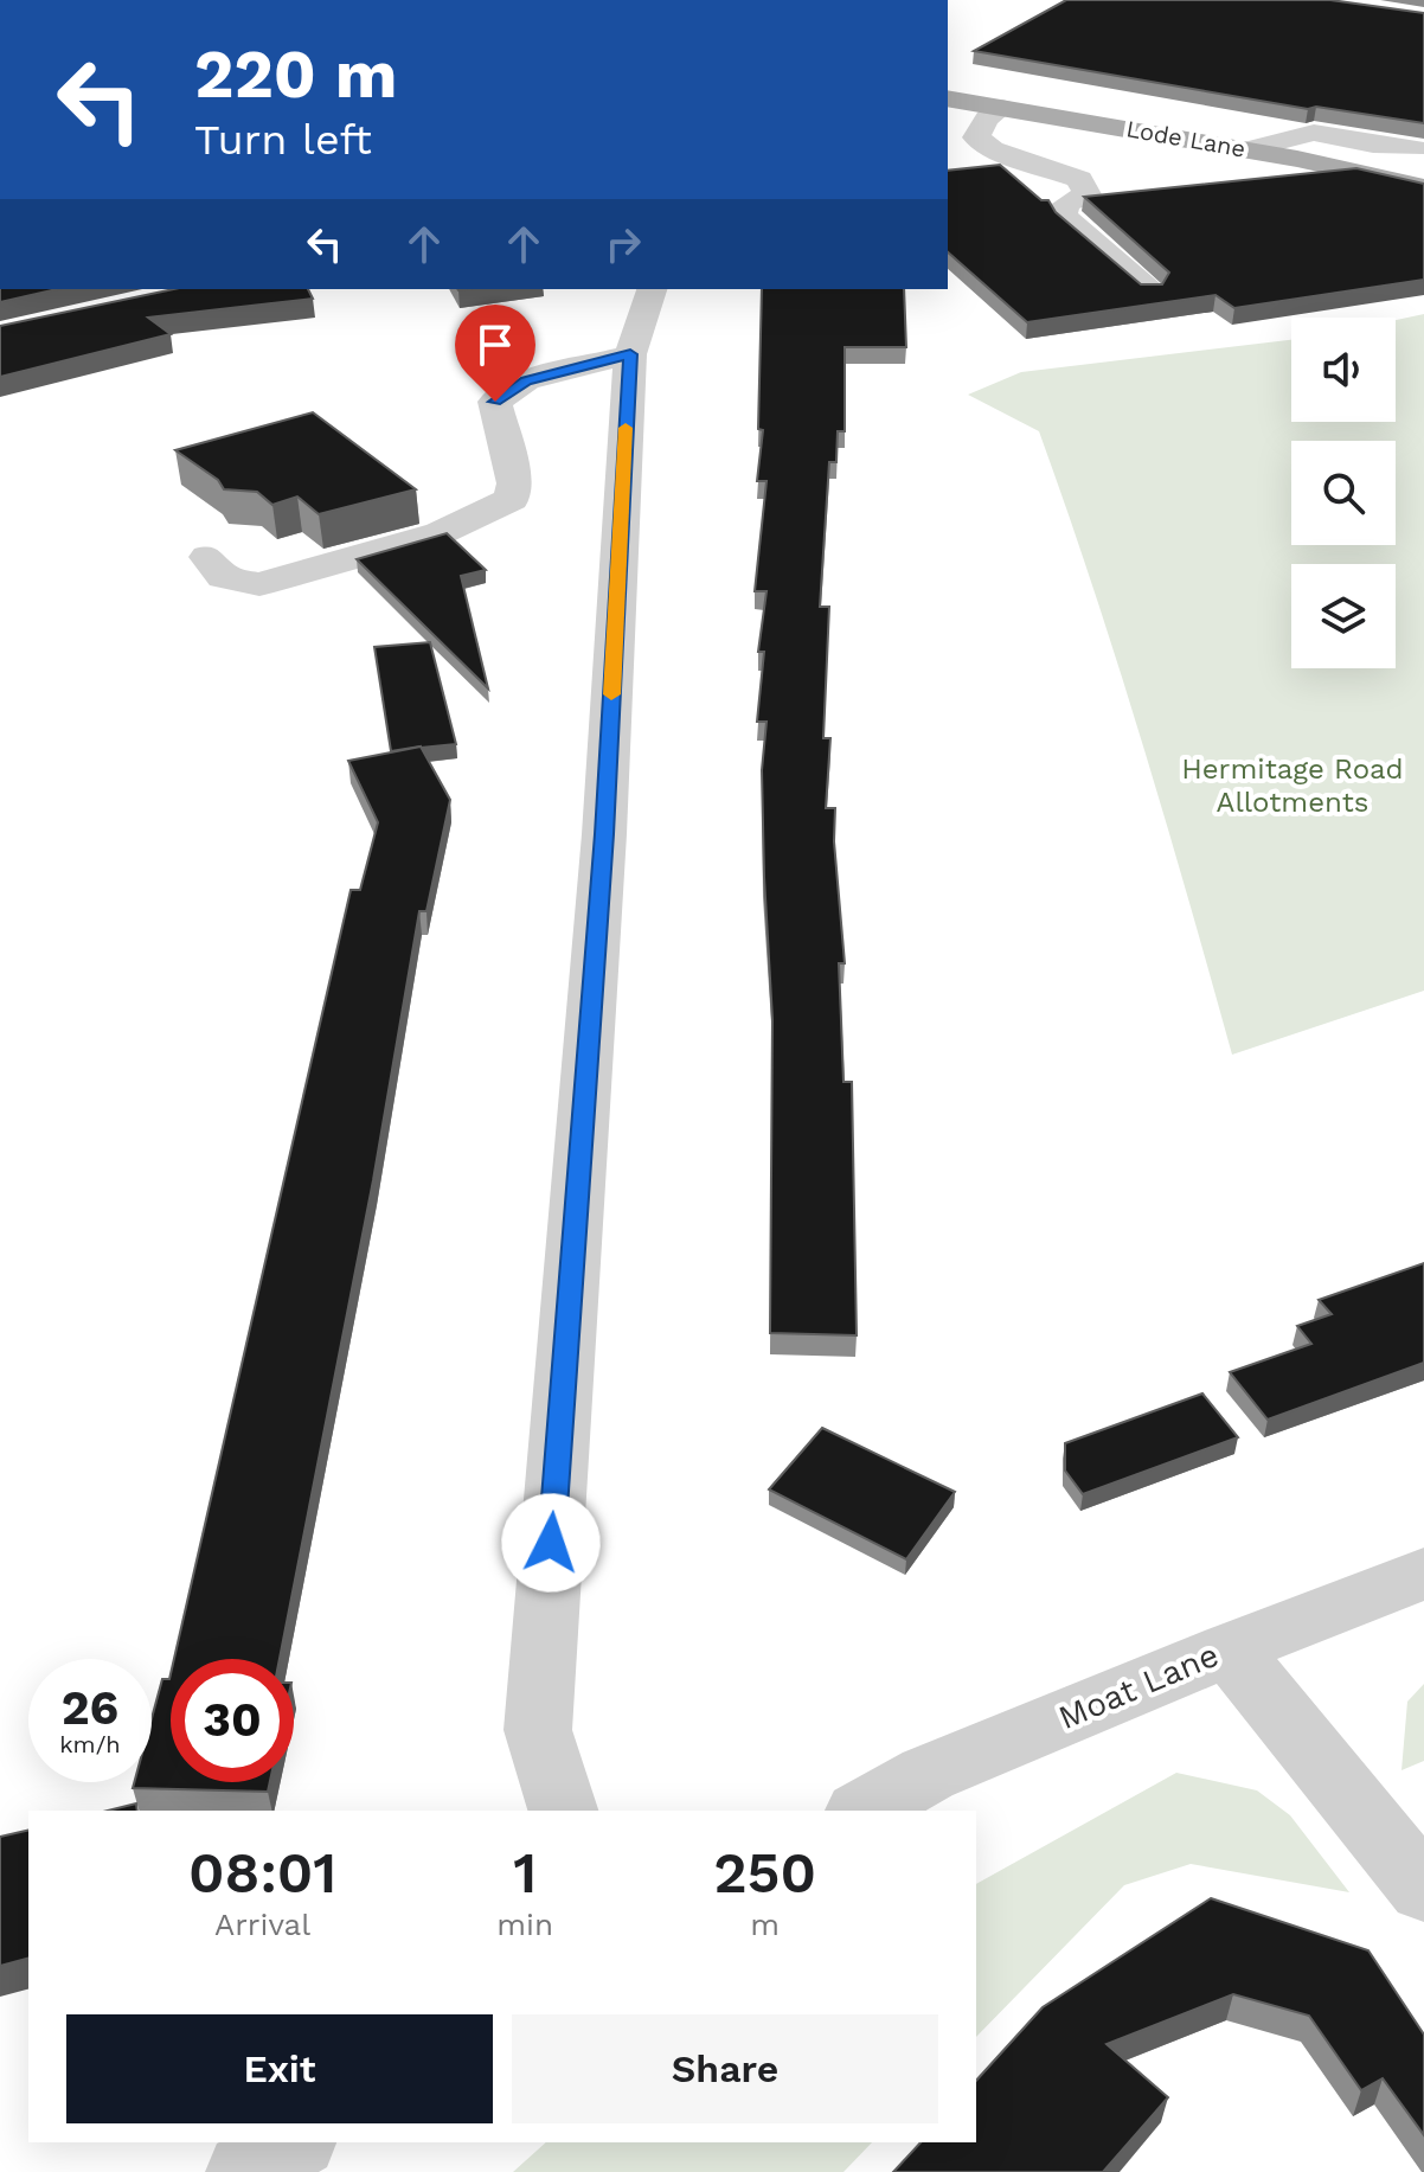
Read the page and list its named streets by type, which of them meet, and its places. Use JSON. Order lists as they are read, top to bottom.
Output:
{
  "streets": {
    "main road": ["Lode Lane"],
    "street": ["Moat Lane"]
  },
  "parks": ["Hermitage Road Allotments"],
  "page": {
    "turn": ["220 m", "Turn left"],
    "speed": "26 km/h",
    "limit": "30",
    "eta": [
      "08:01",
      "Arrival",
      "1",
      "min",
      "250",
      "m"
    ],
    "buttons": ["Exit", "Share"]
  }
}
